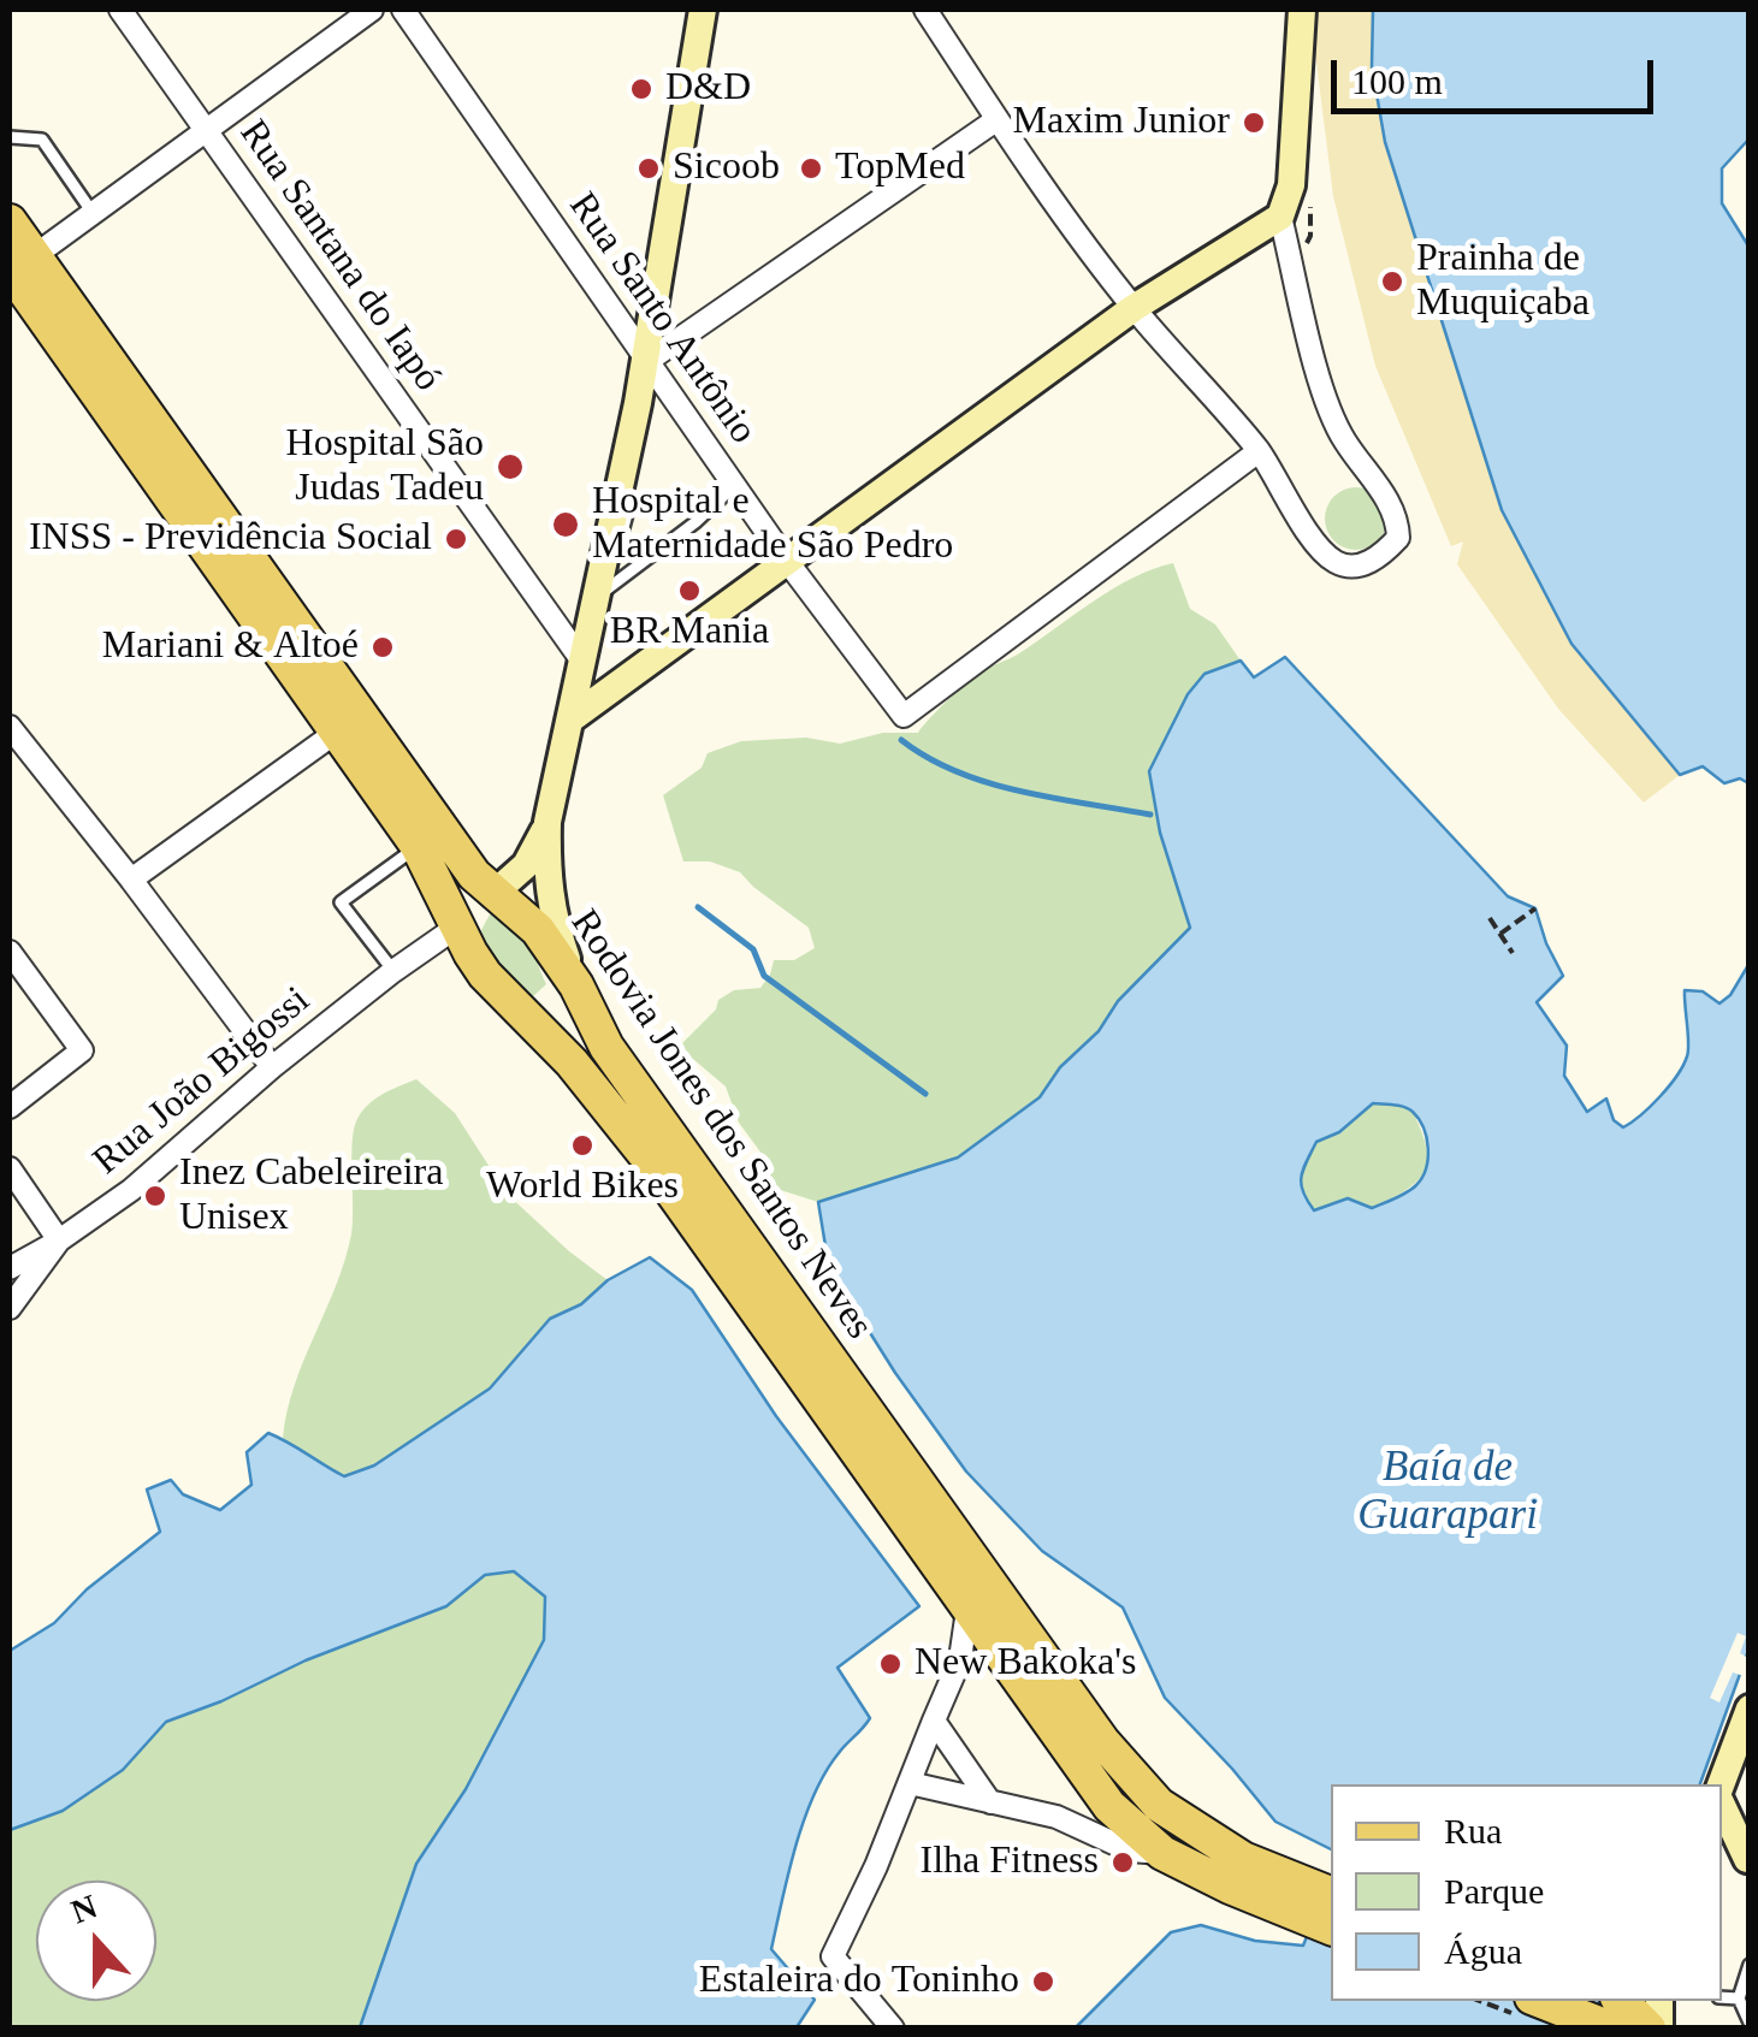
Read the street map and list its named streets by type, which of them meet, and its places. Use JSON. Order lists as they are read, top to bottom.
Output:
{
  "streets": {
    "main road": ["Rodovia Jones dos Santos Neves"],
    "street": ["Rua Santana do Iapó", "Rua Santo Antônio", "Rua João Bigossi"]
  },
  "crossings": [
    ["Rua João Bigossi", "Rodovia Jones dos Santos Neves"]
  ],
  "water": ["Baía de Guarapari"],
  "places": [
    "D&D",
    "Maxim Junior",
    "Sicoob",
    "TopMed",
    "Prainha de Muquiçaba",
    "Hospital São Judas Tadeu",
    "Hospital e Maternidade São Pedro",
    "INSS - Previdência Social",
    "BR Mania",
    "Mariani & Altoé",
    "World Bikes",
    "Inez Cabeleireira Unisex",
    "New Bakoka's",
    "Ilha Fitness",
    "Estaleira do Toninho"
  ],
  "legend": ["Rua", "Parque", "Água"],
  "scale_bar": "100 m",
  "north": "top"
}
